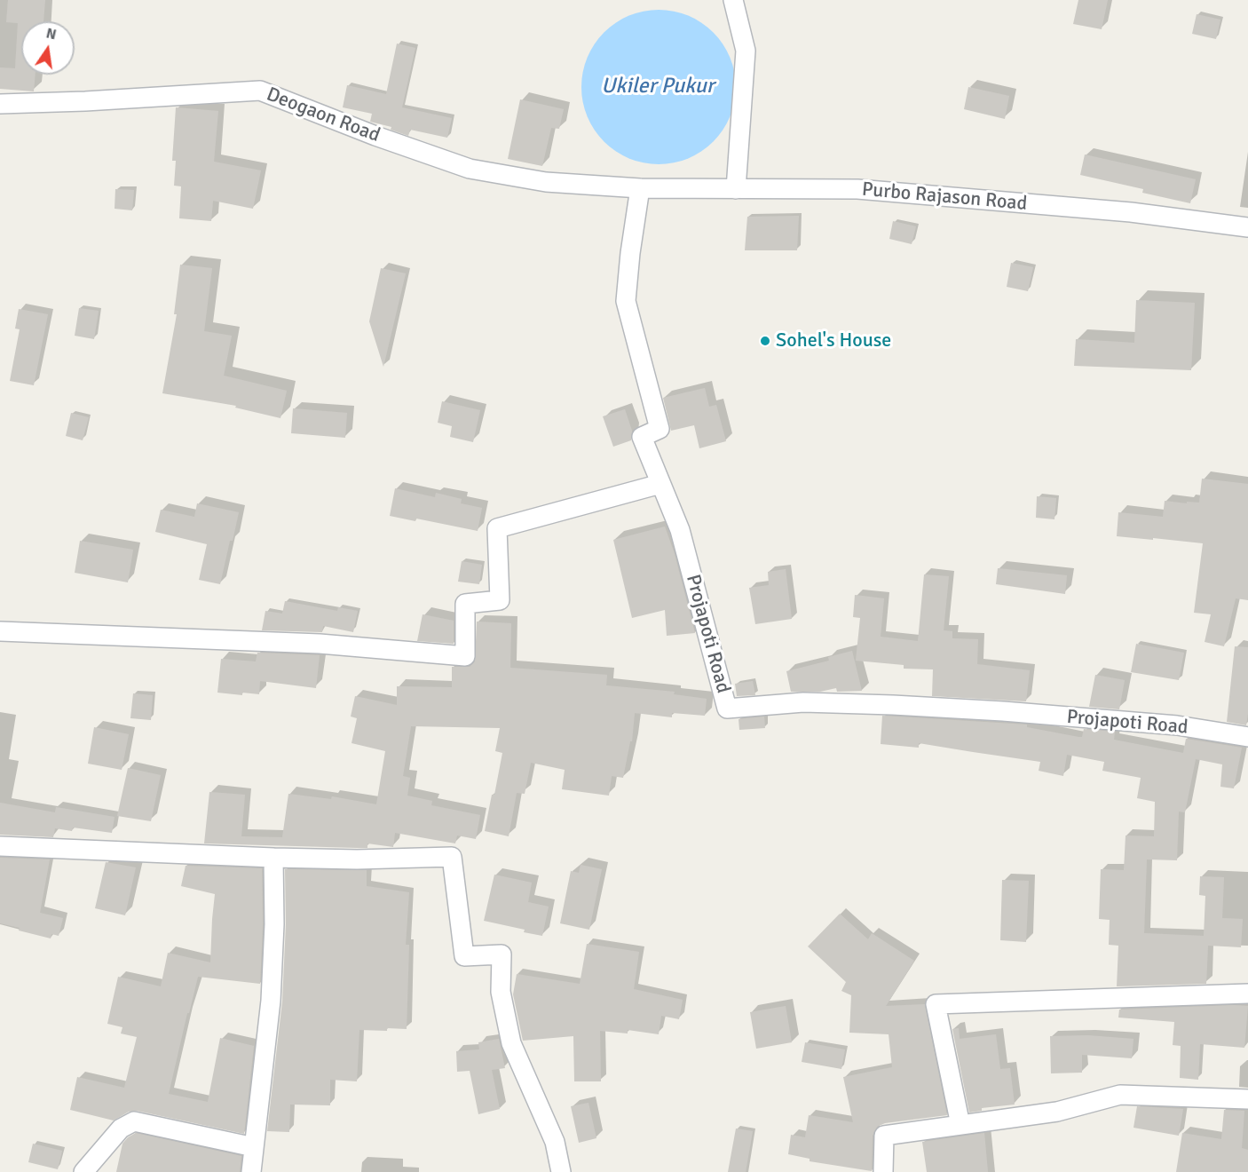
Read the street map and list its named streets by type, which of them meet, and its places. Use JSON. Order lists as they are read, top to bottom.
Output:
{
  "streets": {
    "street": ["Deogaon Road", "Purbo Rajason Road", "Projapoti Road"]
  },
  "crossings": [
    ["Deogaon Road", "Purbo Rajason Road"],
    ["Deogaon Road", "Projapoti Road"],
    ["Purbo Rajason Road", "Projapoti Road"]
  ],
  "water": ["Ukiler Pukur"],
  "places": ["Sohel's House"],
  "north": "top"
}
